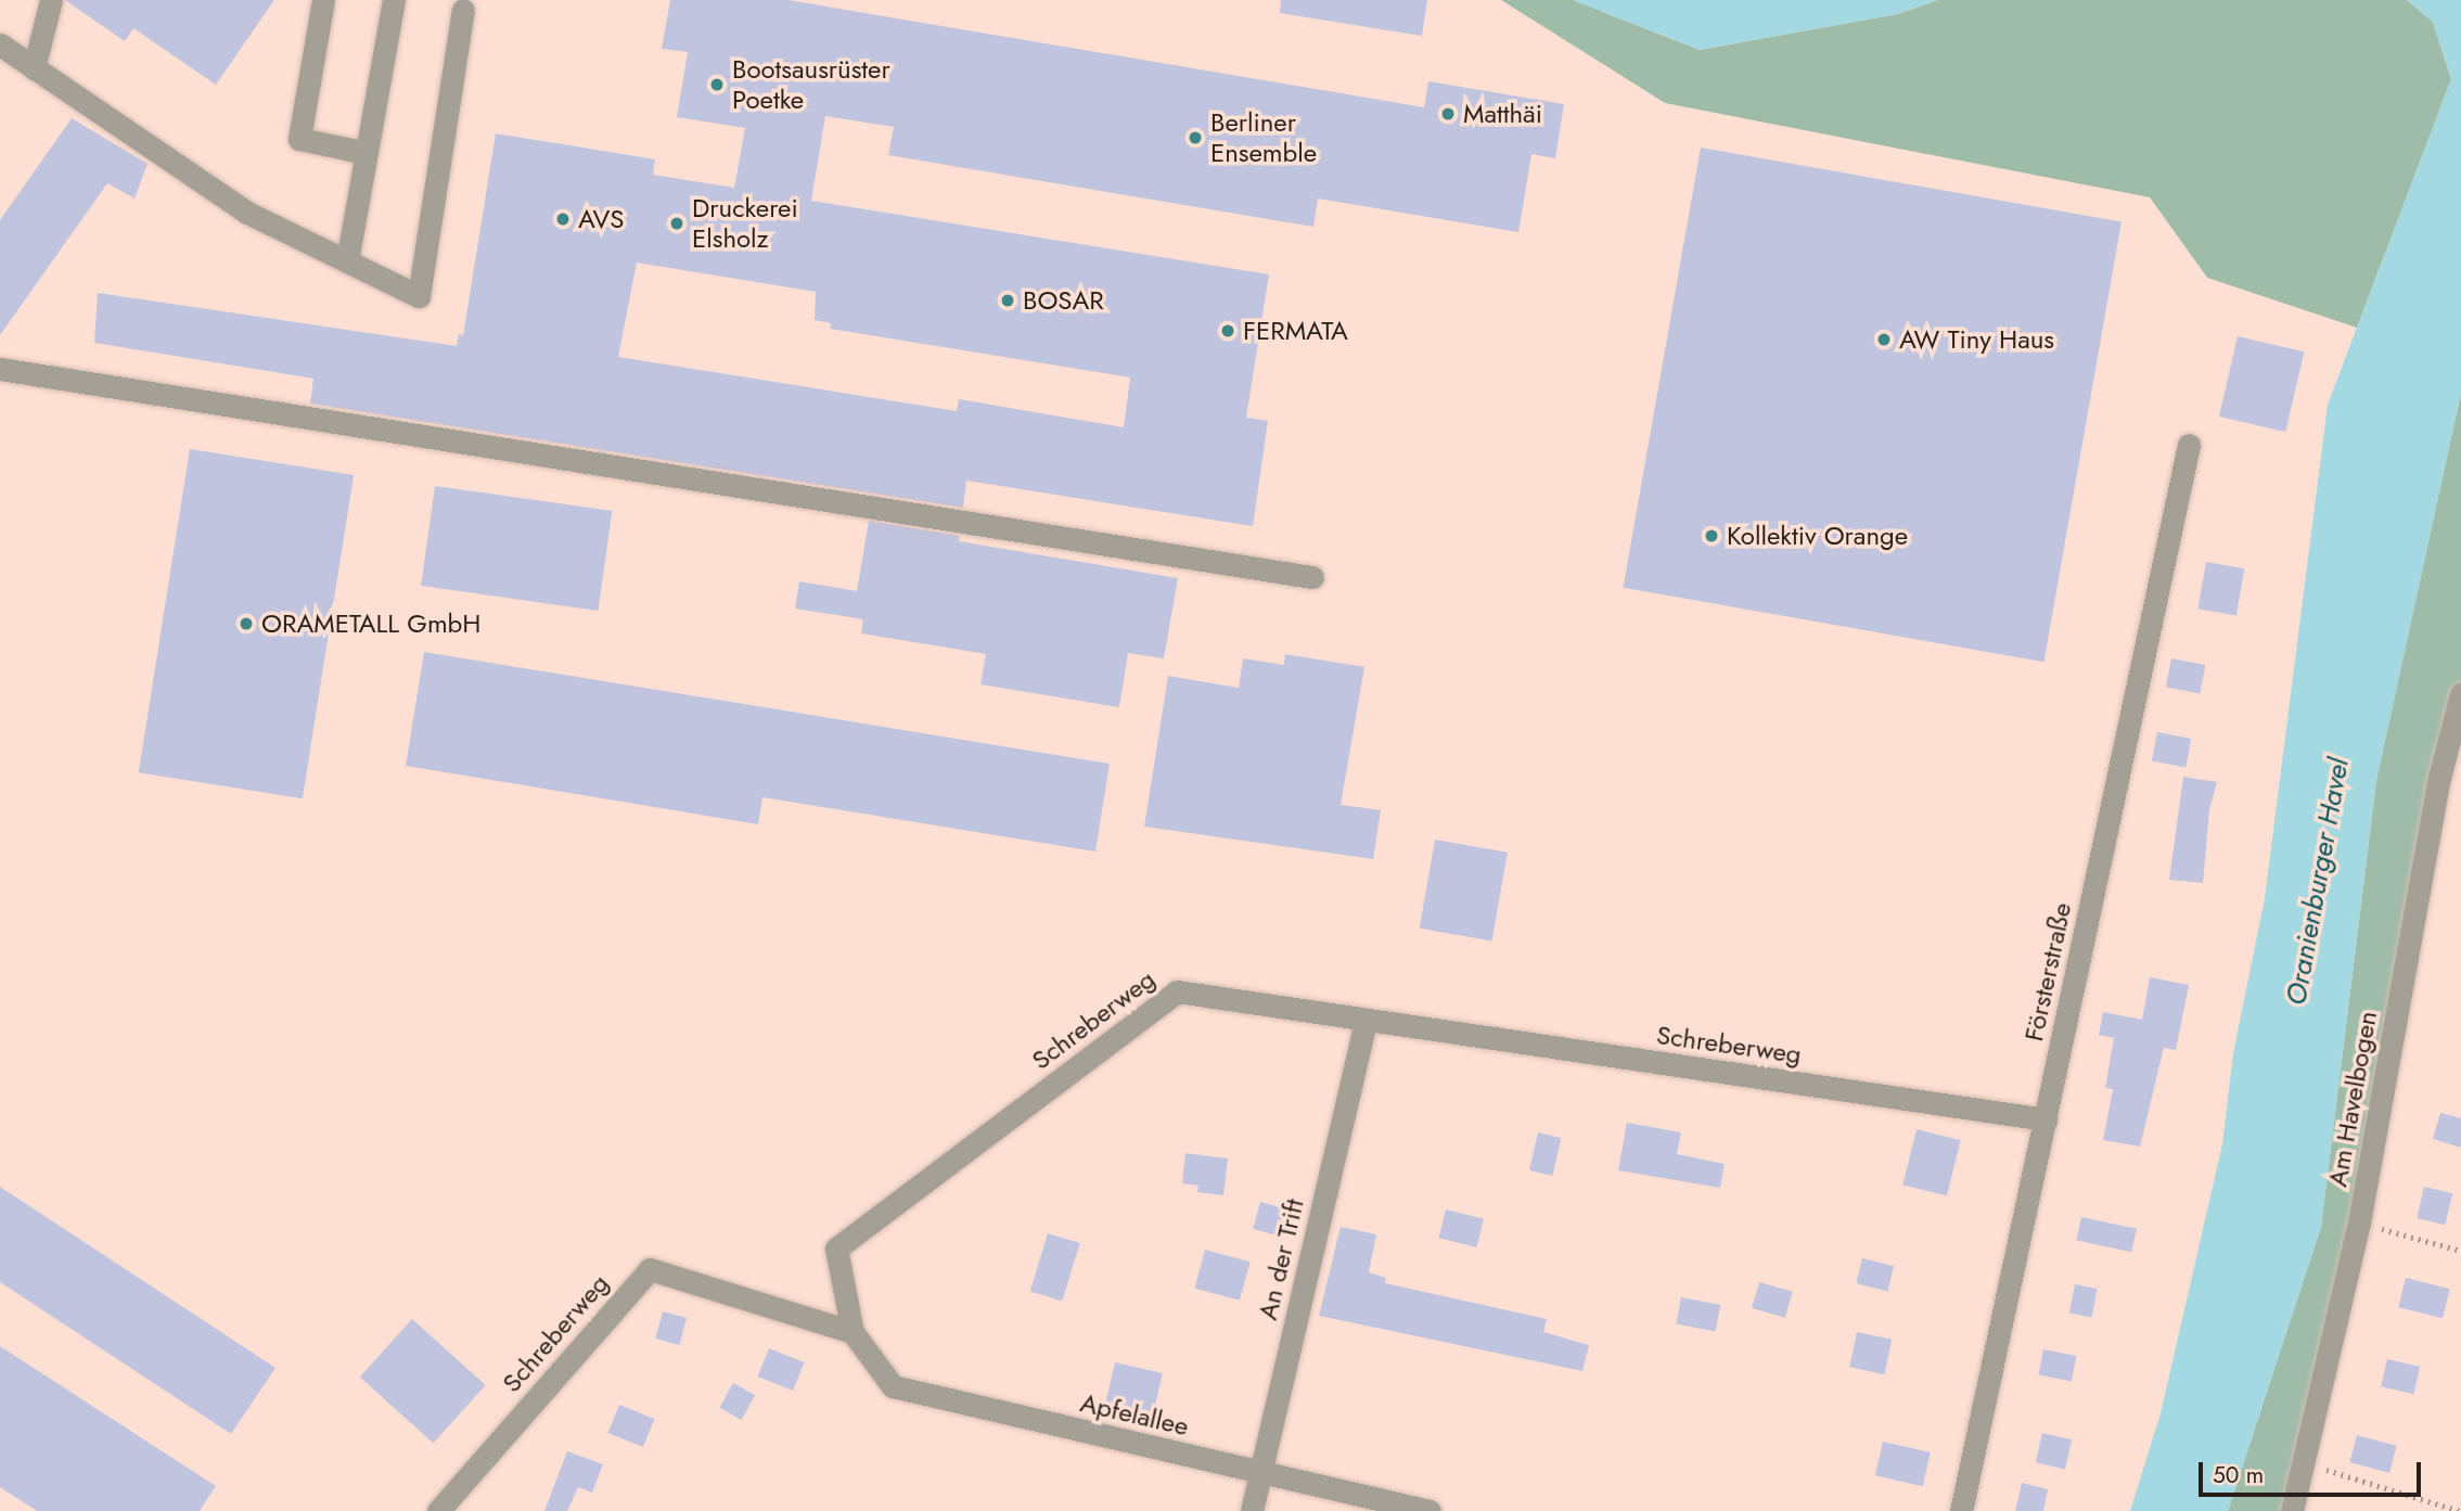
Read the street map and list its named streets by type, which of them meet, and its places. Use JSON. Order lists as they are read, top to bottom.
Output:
{
  "streets": {
    "street": [
      "Försterstraße",
      "Schreberweg",
      "Am Havelbogen",
      "An der Trift",
      "Apfelallee"
    ]
  },
  "crossings": [
    ["Försterstraße", "Schreberweg"],
    ["Schreberweg", "An der Trift"],
    ["Schreberweg", "Apfelallee"],
    ["An der Trift", "Apfelallee"]
  ],
  "water": ["Oranienburger Havel"],
  "places": [
    "Bootsausrüster Poetke",
    "Matthäi",
    "Berliner Ensemble",
    "AVS",
    "Druckerei Elsholz",
    "BOSAR",
    "FERMATA",
    "AW Tiny Haus",
    "Kollektiv Orange",
    "ORAMETALL GmbH"
  ],
  "scale_bar": "50 m"
}
